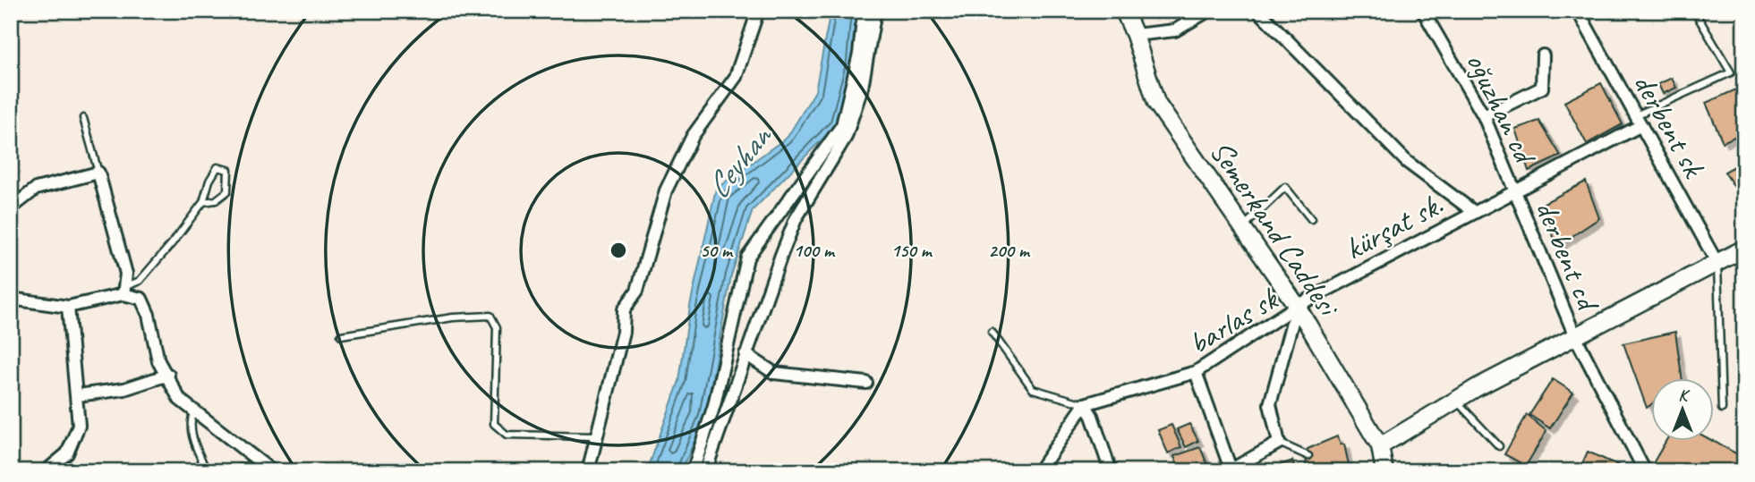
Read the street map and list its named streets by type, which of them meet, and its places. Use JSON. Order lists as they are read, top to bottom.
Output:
{
  "streets": {
    "street": [
      "oğuzhan cd",
      "derbent sk",
      "kürşat sk.",
      "Semerkand Caddesi",
      "derbent cd",
      "barlas sk"
    ]
  },
  "crossings": [
    ["oğuzhan cd", "kürşat sk."],
    ["oğuzhan cd", "derbent cd"],
    ["derbent sk", "kürşat sk."],
    ["kürşat sk.", "Semerkand Caddesi"],
    ["kürşat sk.", "derbent cd"],
    ["kürşat sk.", "barlas sk"],
    ["Semerkand Caddesi", "barlas sk"]
  ],
  "water": ["Ceyhan"],
  "north": "top",
  "rings": [
    "50 m",
    "100 m",
    "150 m",
    "200 m"
  ]
}
